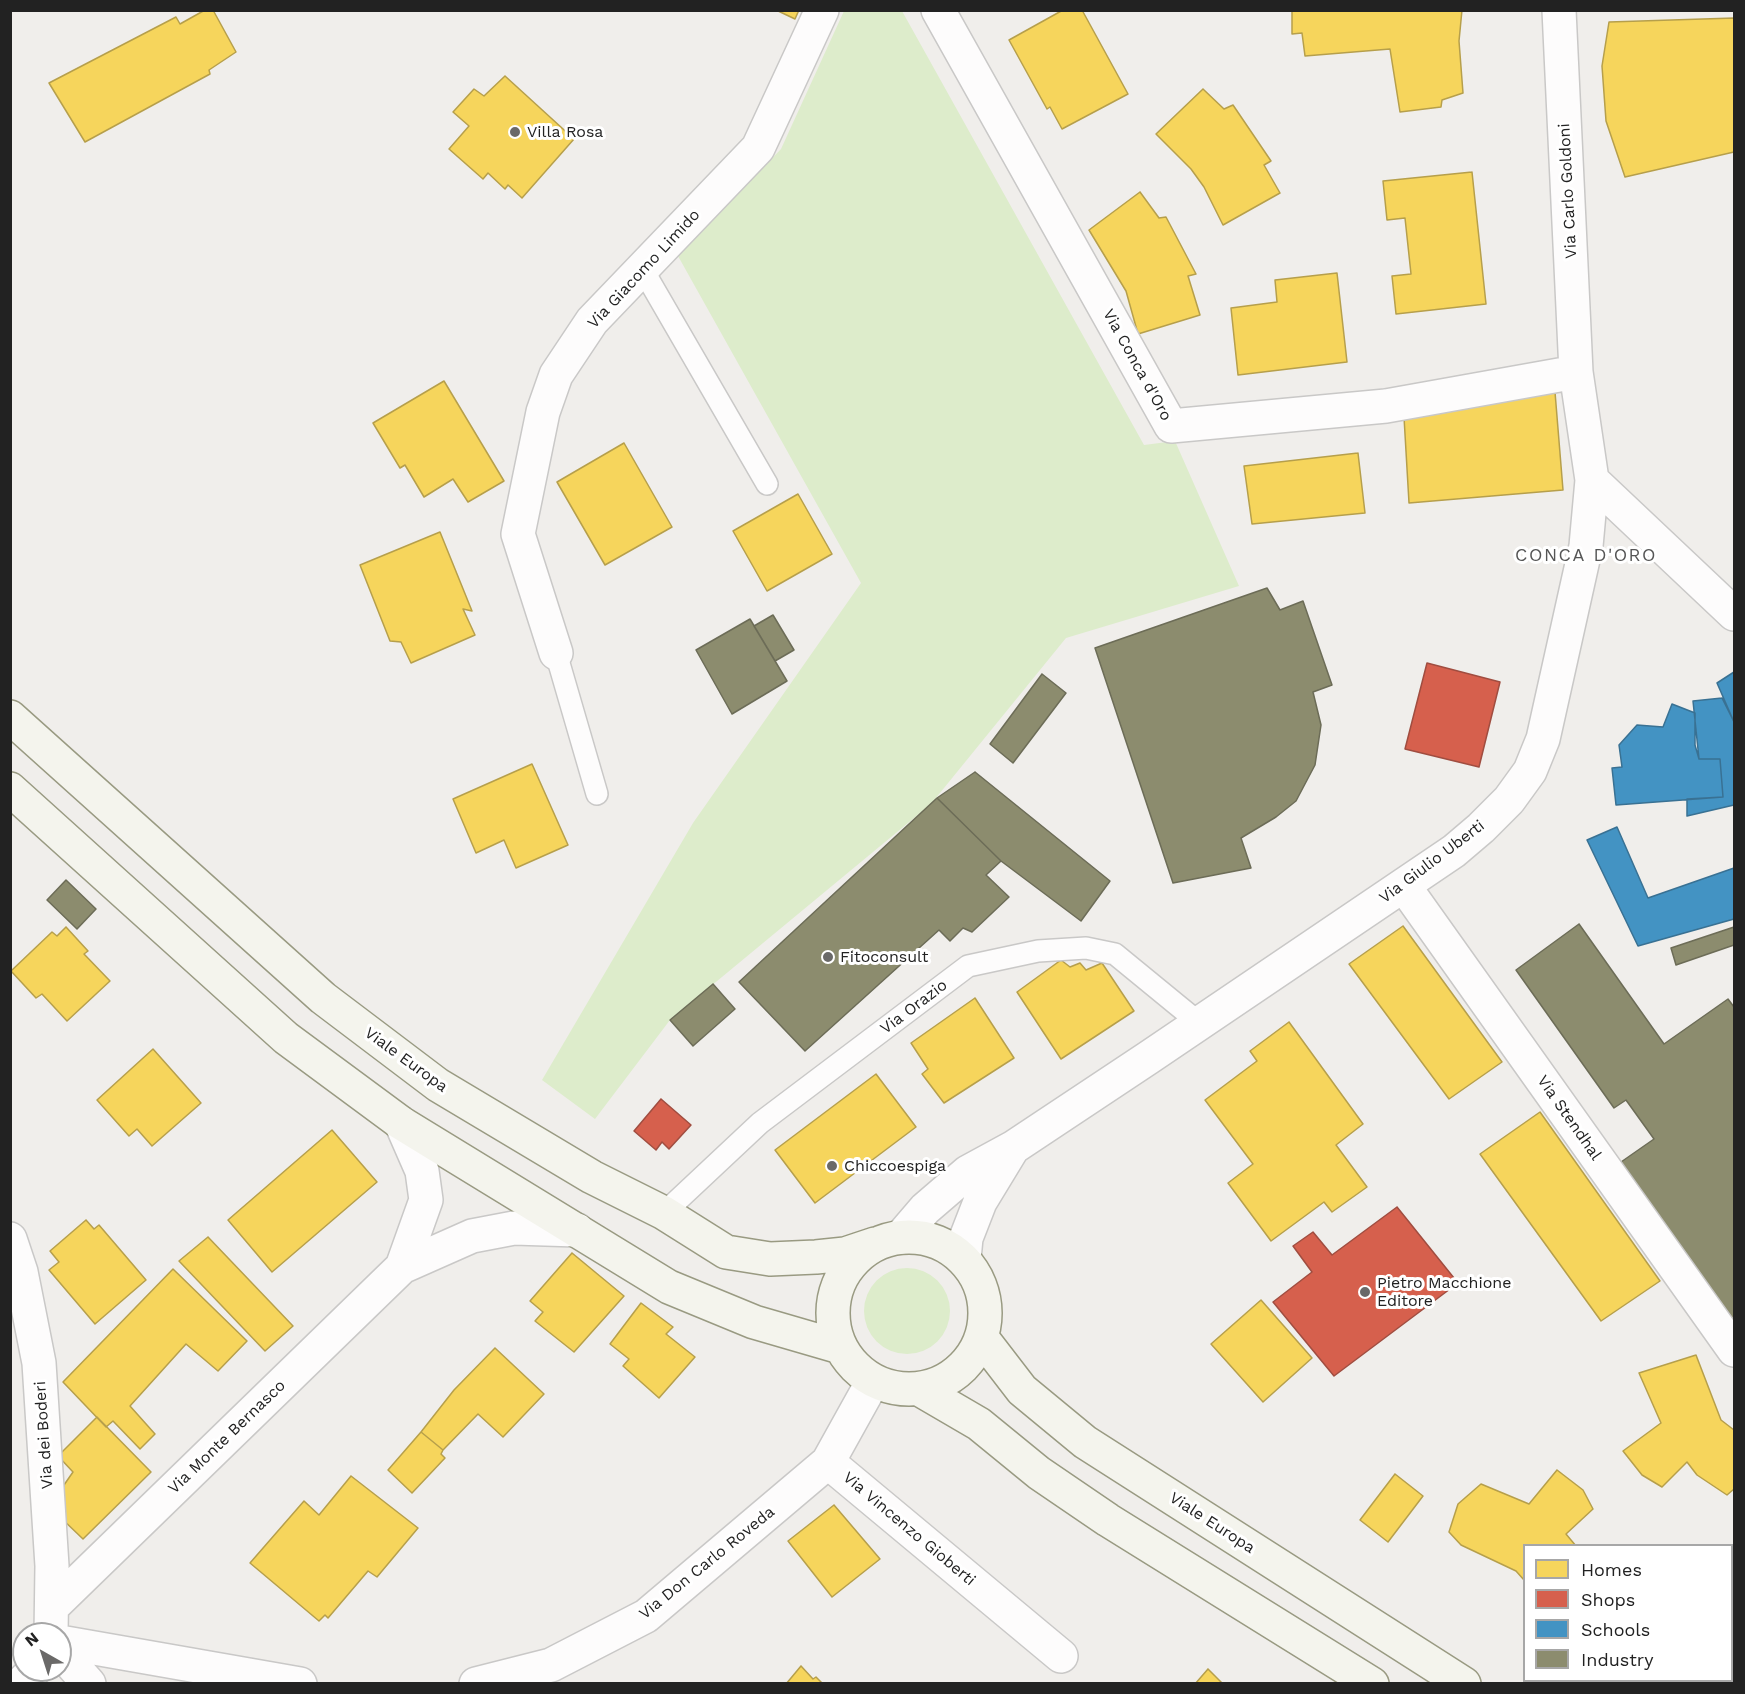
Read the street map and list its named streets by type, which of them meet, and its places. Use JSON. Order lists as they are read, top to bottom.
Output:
{
  "streets": {
    "street": [
      "Via Carlo Goldoni",
      "Via Giacomo Limido",
      "Via Conca d'Oro",
      "Via Giulio Uberti",
      "Viale Europa",
      "Via Stendhal",
      "Via dei Boderi",
      "Via Monte Bernasco",
      "Via Vincenzo Gioberti",
      "Via Don Carlo Roveda"
    ],
    "lane": ["Via Orazio"]
  },
  "crossings": [
    ["Via Carlo Goldoni", "Via Conca d'Oro"],
    ["Via Carlo Goldoni", "Via Giulio Uberti"],
    ["Via Conca d'Oro", "Via Giulio Uberti"],
    ["Via Giulio Uberti", "Via Orazio"],
    ["Via Giulio Uberti", "Viale Europa"],
    ["Via Giulio Uberti", "Via Stendhal"],
    ["Via Giulio Uberti", "Via Vincenzo Gioberti"],
    ["Via Orazio", "Viale Europa"],
    ["Viale Europa", "Via Vincenzo Gioberti"],
    ["Via dei Boderi", "Via Monte Bernasco"],
    ["Via Vincenzo Gioberti", "Via Don Carlo Roveda"]
  ],
  "districts": ["CONCA D'ORO"],
  "places": [
    "Villa Rosa",
    "Fitoconsult",
    "Chiccoespiga",
    "Pietro Macchione Editore"
  ],
  "legend": [
    "Homes",
    "Shops",
    "Schools",
    "Industry"
  ],
  "north": "top left"
}
